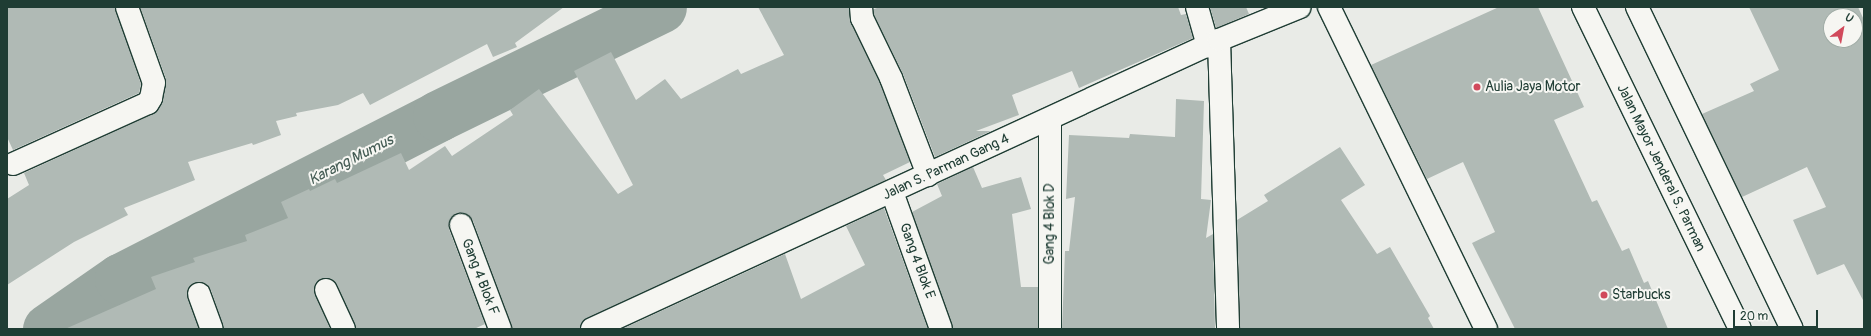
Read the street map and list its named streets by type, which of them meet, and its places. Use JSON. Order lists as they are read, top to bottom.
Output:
{
  "streets": {
    "street": [
      "Jalan S. Parman Gang 4",
      "Jalan Mayor Jenderal S. Parman",
      "Gang 4 Blok D",
      "Gang 4 Blok E",
      "Gang 4 Blok F"
    ]
  },
  "crossings": [
    ["Jalan S. Parman Gang 4", "Gang 4 Blok D"],
    ["Jalan S. Parman Gang 4", "Gang 4 Blok E"]
  ],
  "water": ["Karang Mumus"],
  "places": ["Aulia Jaya Motor", "Starbucks"],
  "scale_bar": "20 m",
  "north": "top right"
}
